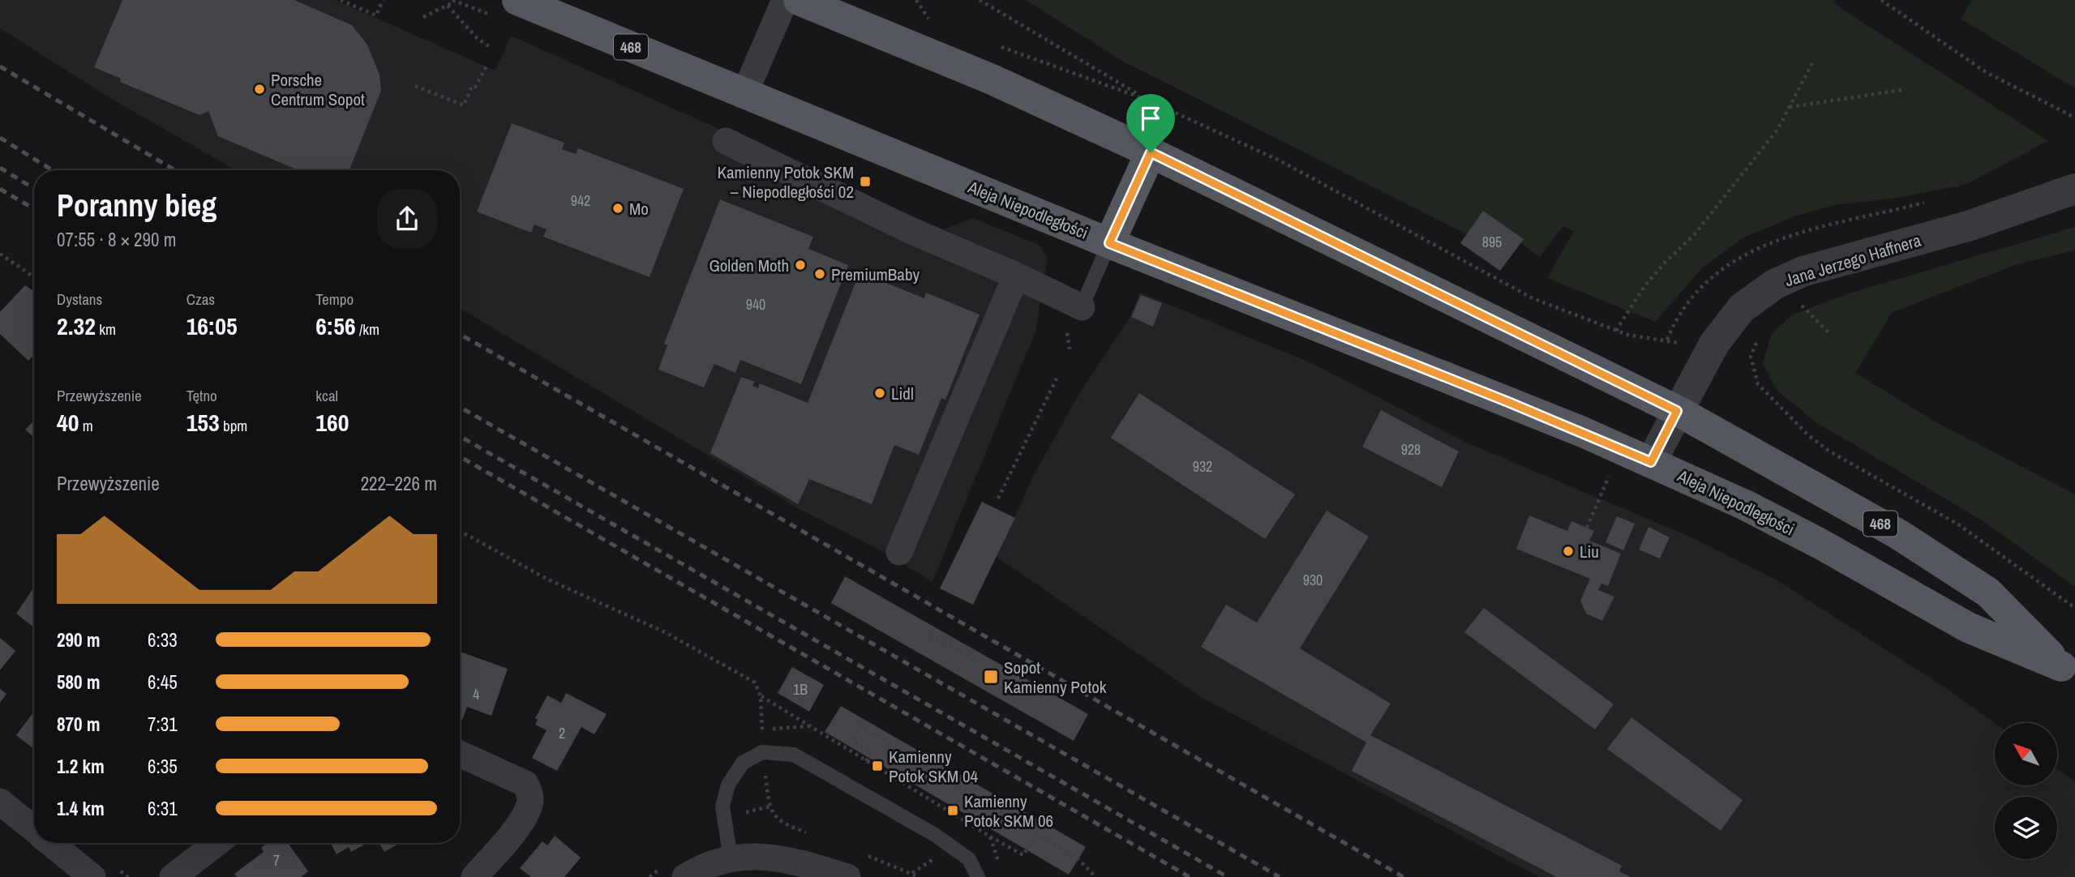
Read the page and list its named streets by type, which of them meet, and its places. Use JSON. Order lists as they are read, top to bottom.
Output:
{
  "streets": {
    "main road": ["468", "Aleja Niepodległości"],
    "street": ["Jana Jerzego Haffnera"]
  },
  "crossings": [
    ["Aleja Niepodległości", "Jana Jerzego Haffnera"]
  ],
  "places": {
    "other": [
      "Porsche Centrum Sopot",
      "Mo",
      "Golden Moth",
      "PremiumBaby",
      "Lidl",
      "Liu"
    ],
    "transit": [
      "Kamienny Potok SKM – Niepodległości 02",
      "Sopot Kamienny Potok",
      "Kamienny Potok SKM 04",
      "Kamienny Potok SKM 06"
    ]
  },
  "house_numbers": [
    "942",
    "895",
    "940",
    "928",
    "932",
    "930",
    "1B",
    "4",
    "2",
    "7"
  ],
  "north": "top left",
  "page": {
    "heading": ["Poranny bieg", "07:55 · 8 × 290 m"],
    "stats": [
      ["Dystans", "2.32 km"],
      ["Czas", "16:05"],
      ["Tempo", "6:56 /km"],
      ["Przewyższenie", "40 m"],
      ["Tętno", "153 bpm"],
      ["kcal", "160"]
    ],
    "chart": ["Przewyższenie", "222–226 m"],
    "list": [
      {
        "name": "290 m",
        "note": "6:33"
      },
      {
        "name": "580 m",
        "note": "6:45"
      },
      {
        "name": "870 m",
        "note": "7:31"
      },
      {
        "name": "1.2 km",
        "note": "6:35"
      },
      {
        "name": "1.4 km",
        "note": "6:31"
      }
    ]
  }
}
